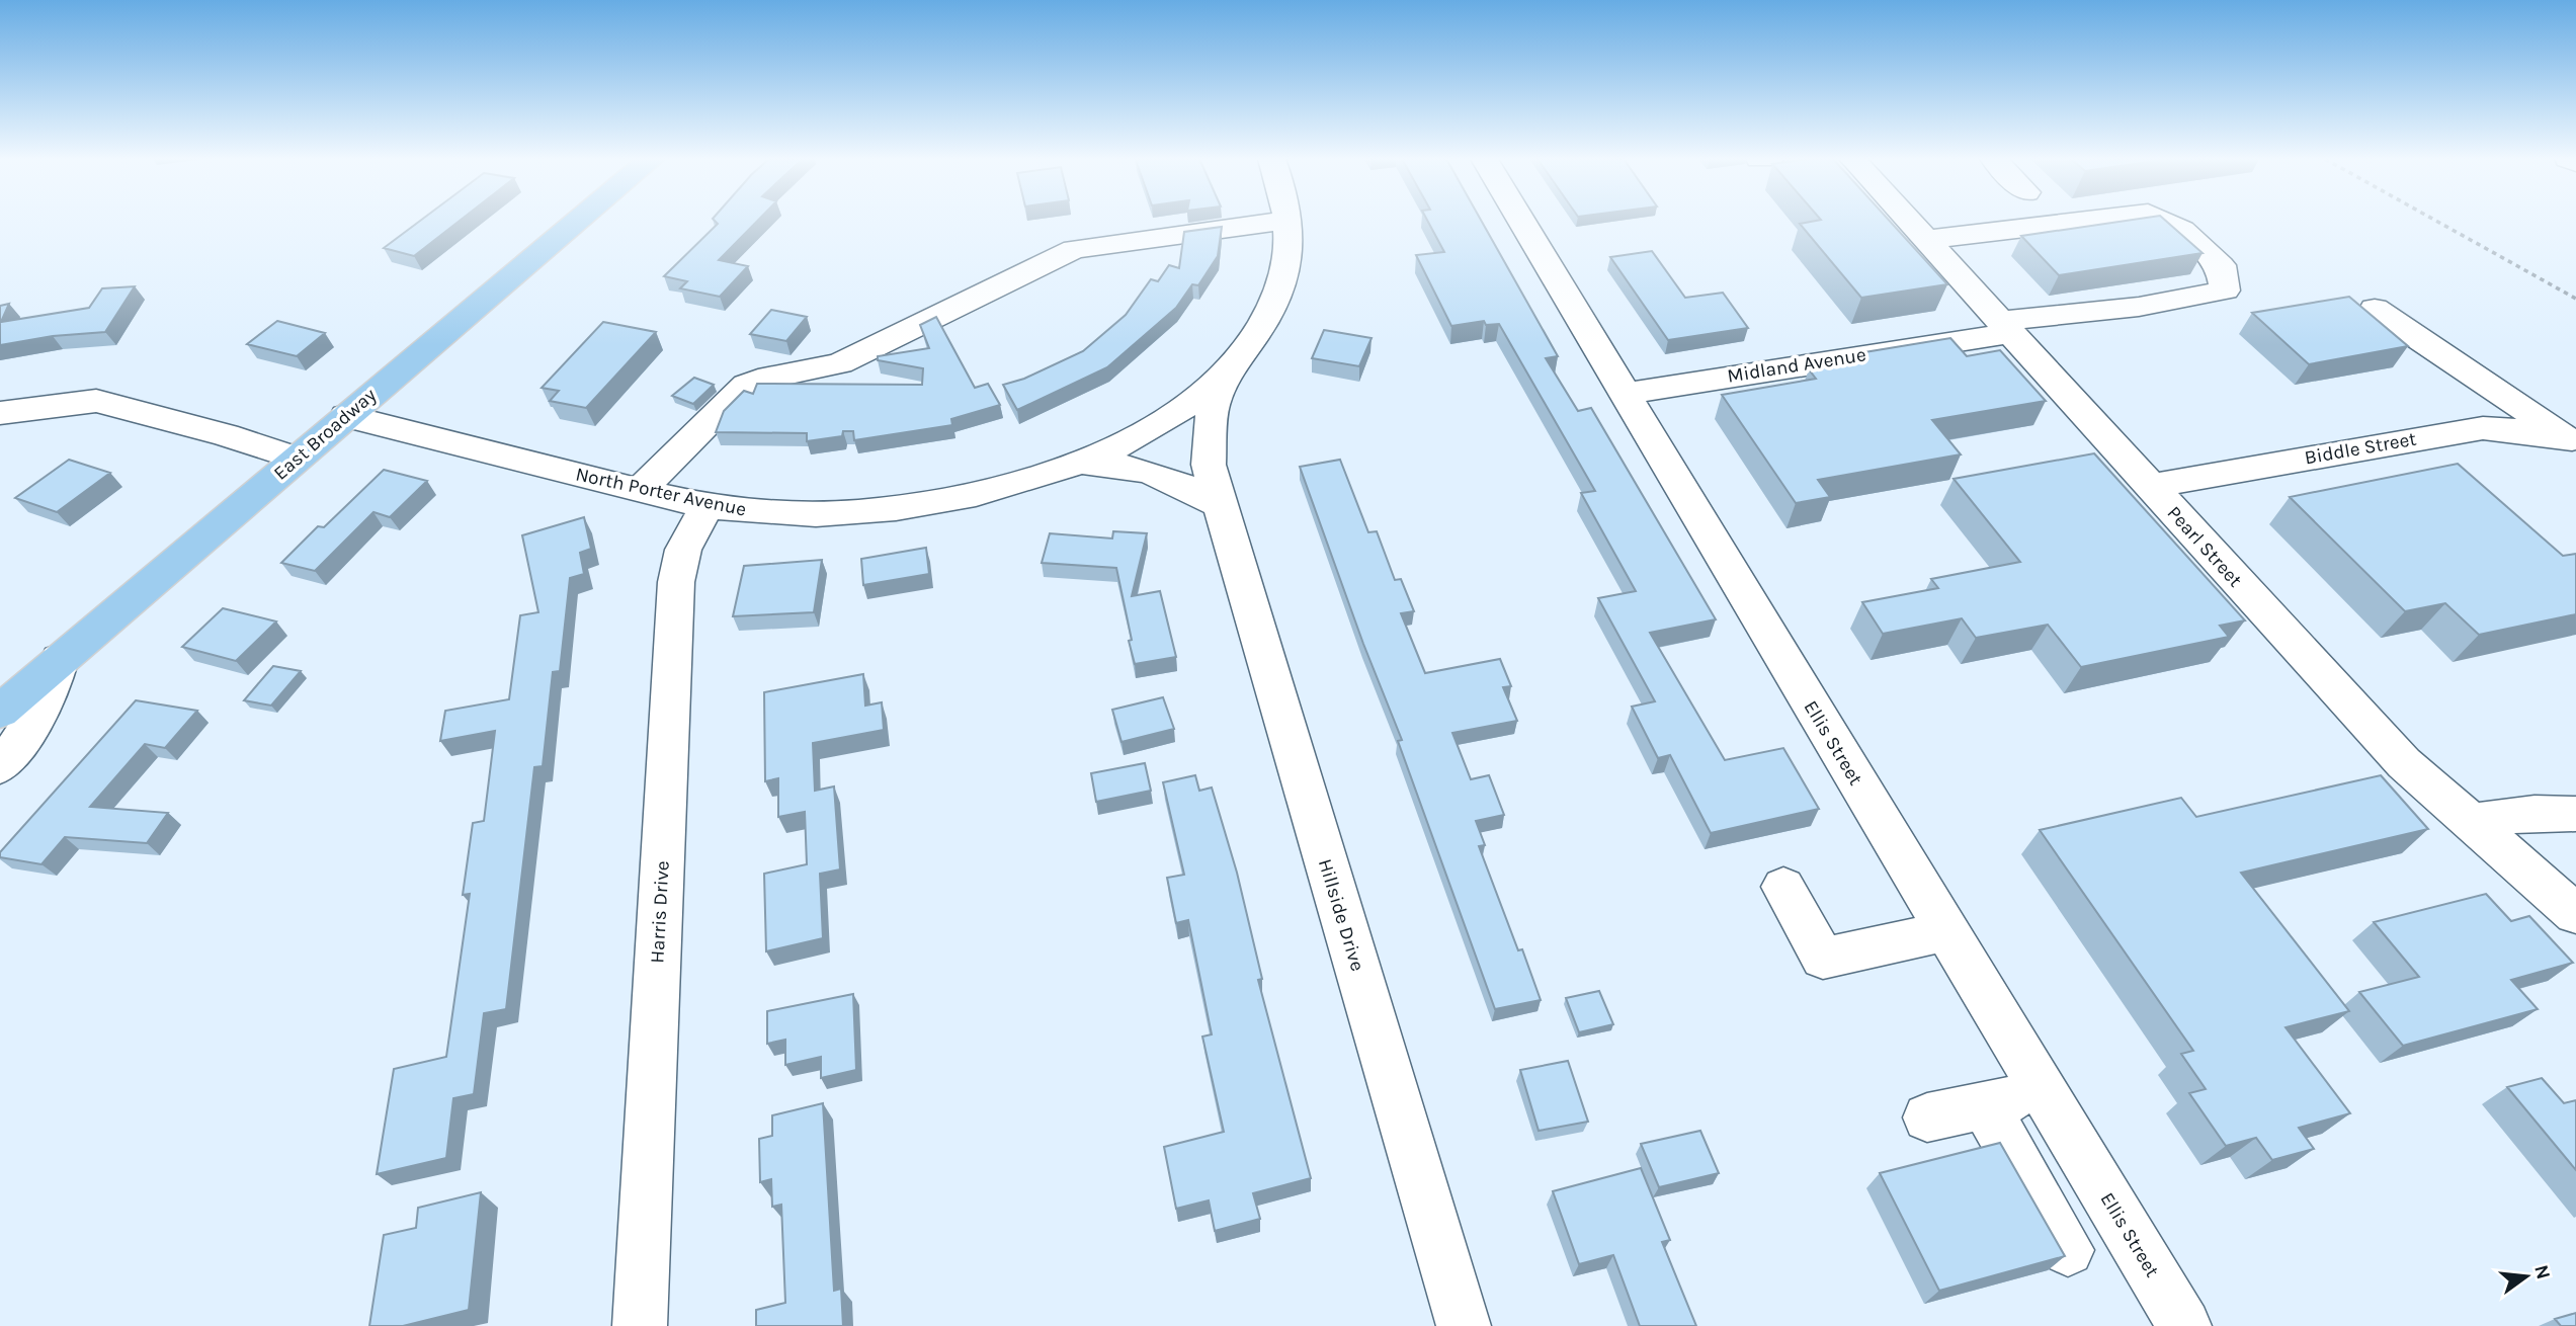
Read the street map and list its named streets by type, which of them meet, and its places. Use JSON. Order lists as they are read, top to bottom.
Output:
{
  "streets": {
    "main road": ["East Broadway"],
    "street": [
      "Midland Avenue",
      "Biddle Street",
      "North Porter Avenue",
      "Pearl Street",
      "Ellis Street",
      "Harris Drive",
      "Hillside Drive"
    ]
  },
  "crossings": [
    ["Midland Avenue", "Pearl Street"],
    ["Midland Avenue", "Ellis Street"],
    ["East Broadway", "North Porter Avenue"],
    ["Biddle Street", "Pearl Street"],
    ["North Porter Avenue", "Harris Drive"],
    ["North Porter Avenue", "Hillside Drive"]
  ],
  "north": "right"
}
